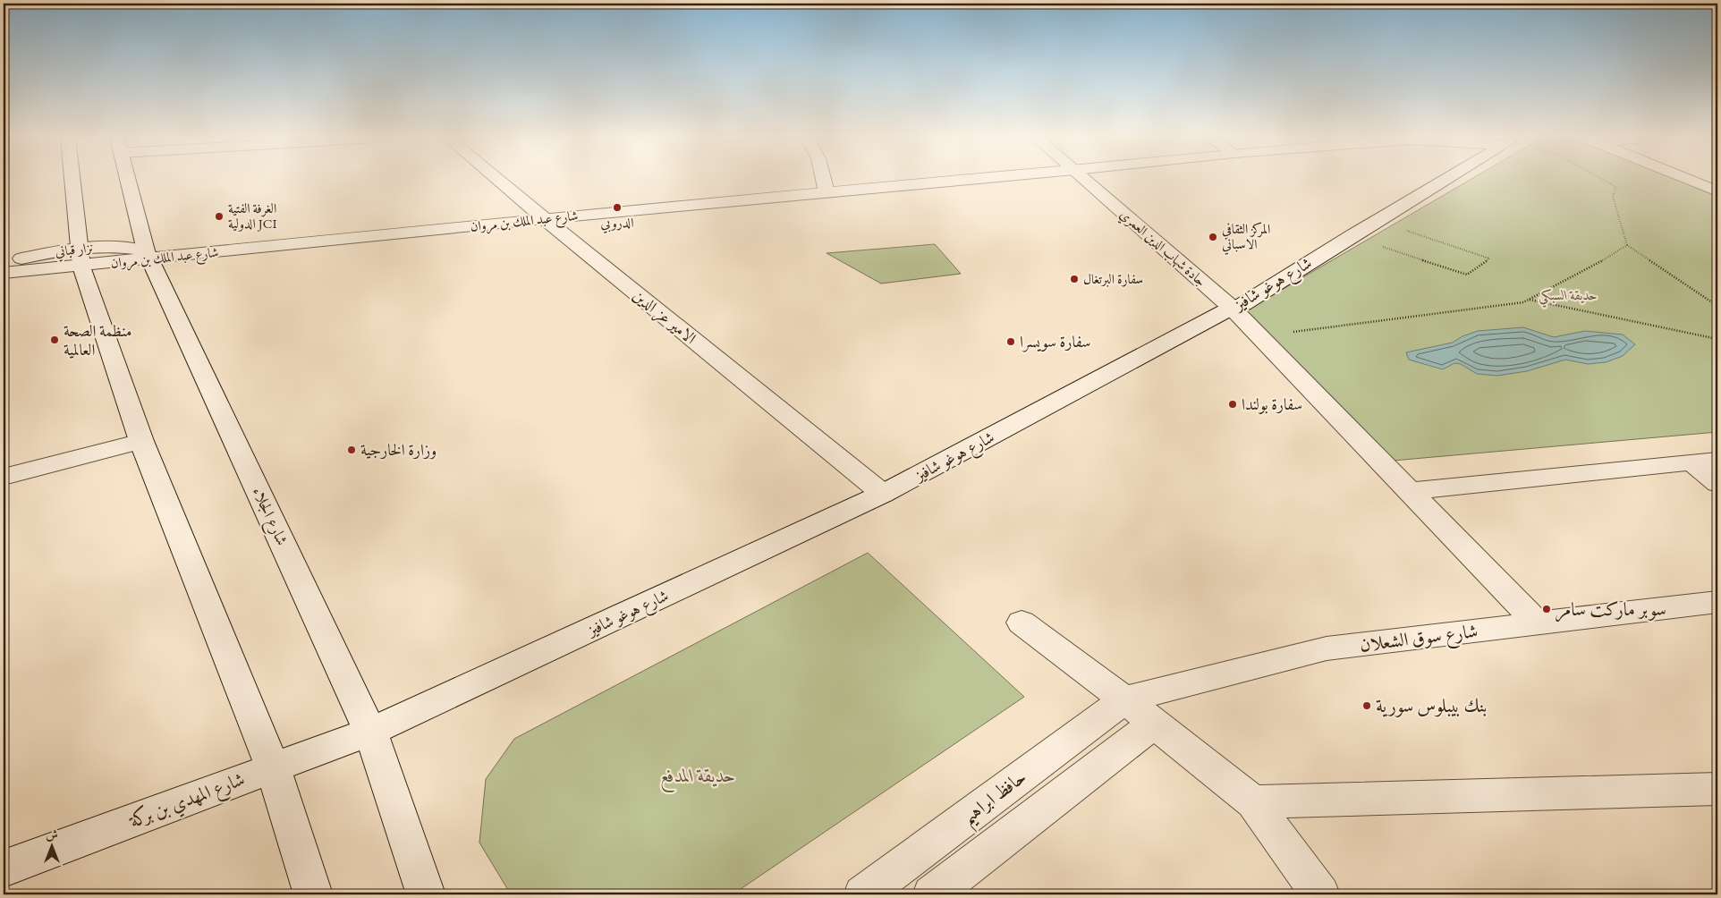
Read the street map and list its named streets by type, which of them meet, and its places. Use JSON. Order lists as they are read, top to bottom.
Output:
{
  "streets": {
    "street": [
      "شارع عبد الملك بن مروان",
      "جادة شهاب الدين العمري",
      "نزار قباني",
      "شارع هوغو شافيز",
      "الامير عز الدين",
      "شارع الجلاء",
      "شارع سوق الشعلان",
      "حافظ ابراهيم",
      "شارع المهدي بن بركة"
    ]
  },
  "crossings": [
    ["شارع عبد الملك بن مروان", "نزار قباني"],
    ["شارع عبد الملك بن مروان", "الامير عز الدين"],
    ["شارع عبد الملك بن مروان", "شارع الجلاء"],
    ["جادة شهاب الدين العمري", "شارع هوغو شافيز"],
    ["جادة شهاب الدين العمري", "شارع سوق الشعلان"],
    ["شارع هوغو شافيز", "الامير عز الدين"],
    ["شارع هوغو شافيز", "شارع الجلاء"],
    ["شارع هوغو شافيز", "شارع المهدي بن بركة"],
    ["شارع الجلاء", "شارع المهدي بن بركة"],
    ["شارع سوق الشعلان", "حافظ ابراهيم"]
  ],
  "parks": ["حديقة السبكي", "حديقة المدفع"],
  "places": [
    "الدروبي",
    "الغرفة الفتية الدولية JCI",
    "المركز الثقافي الاسباني",
    "سفارة البرتغال",
    "منظمة الصحة العالمية",
    "سفارة سويسرا",
    "سفارة بولندا",
    "وزارة الخارجية",
    "سوبر ماركت سامر",
    "بنك بيبلوس سورية"
  ],
  "north": "top"
}
